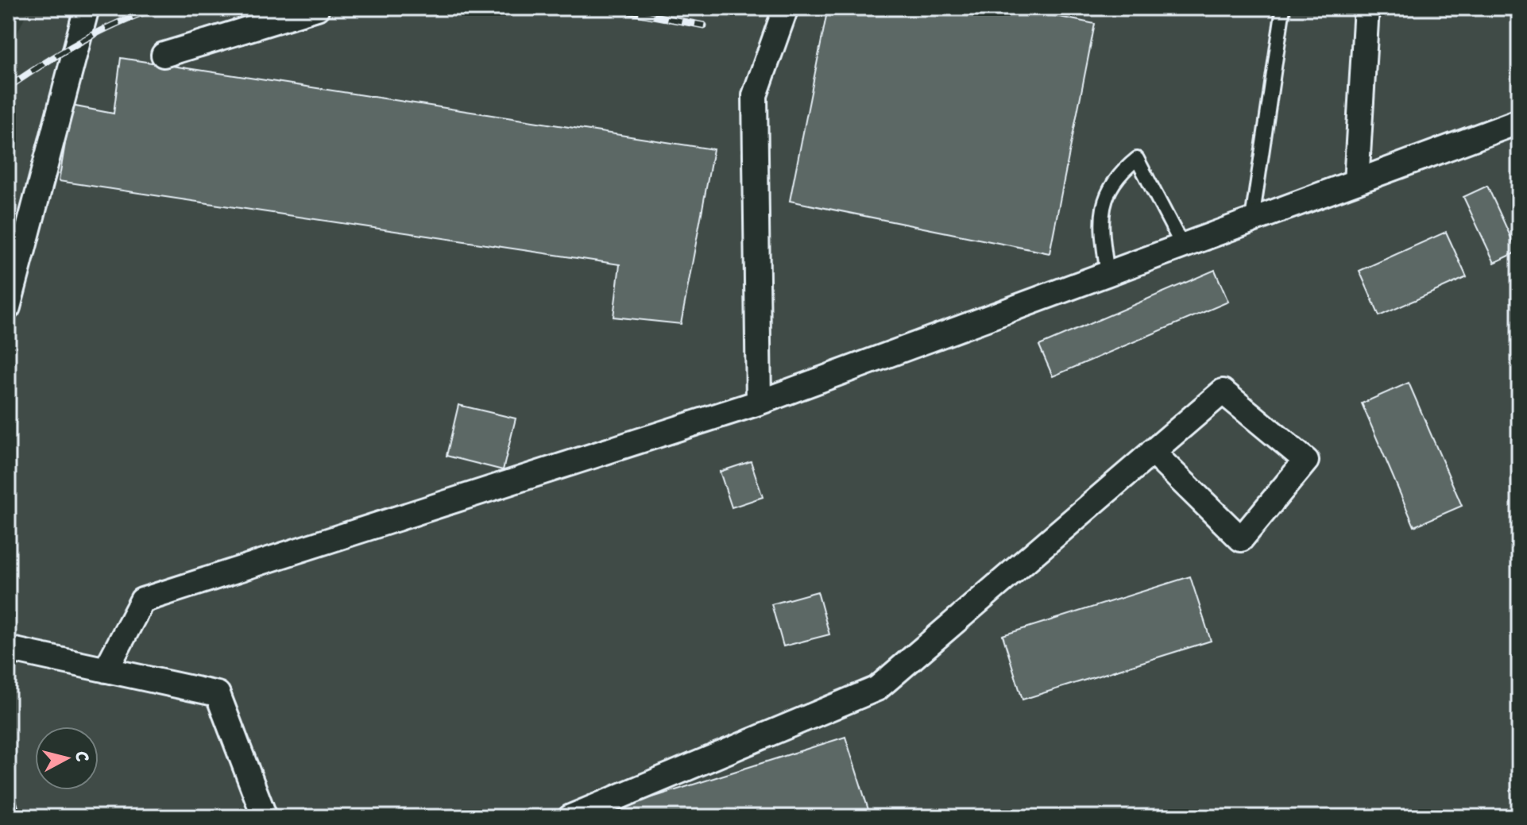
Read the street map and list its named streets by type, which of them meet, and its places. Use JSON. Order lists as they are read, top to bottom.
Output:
{
  "north": "right"
}
